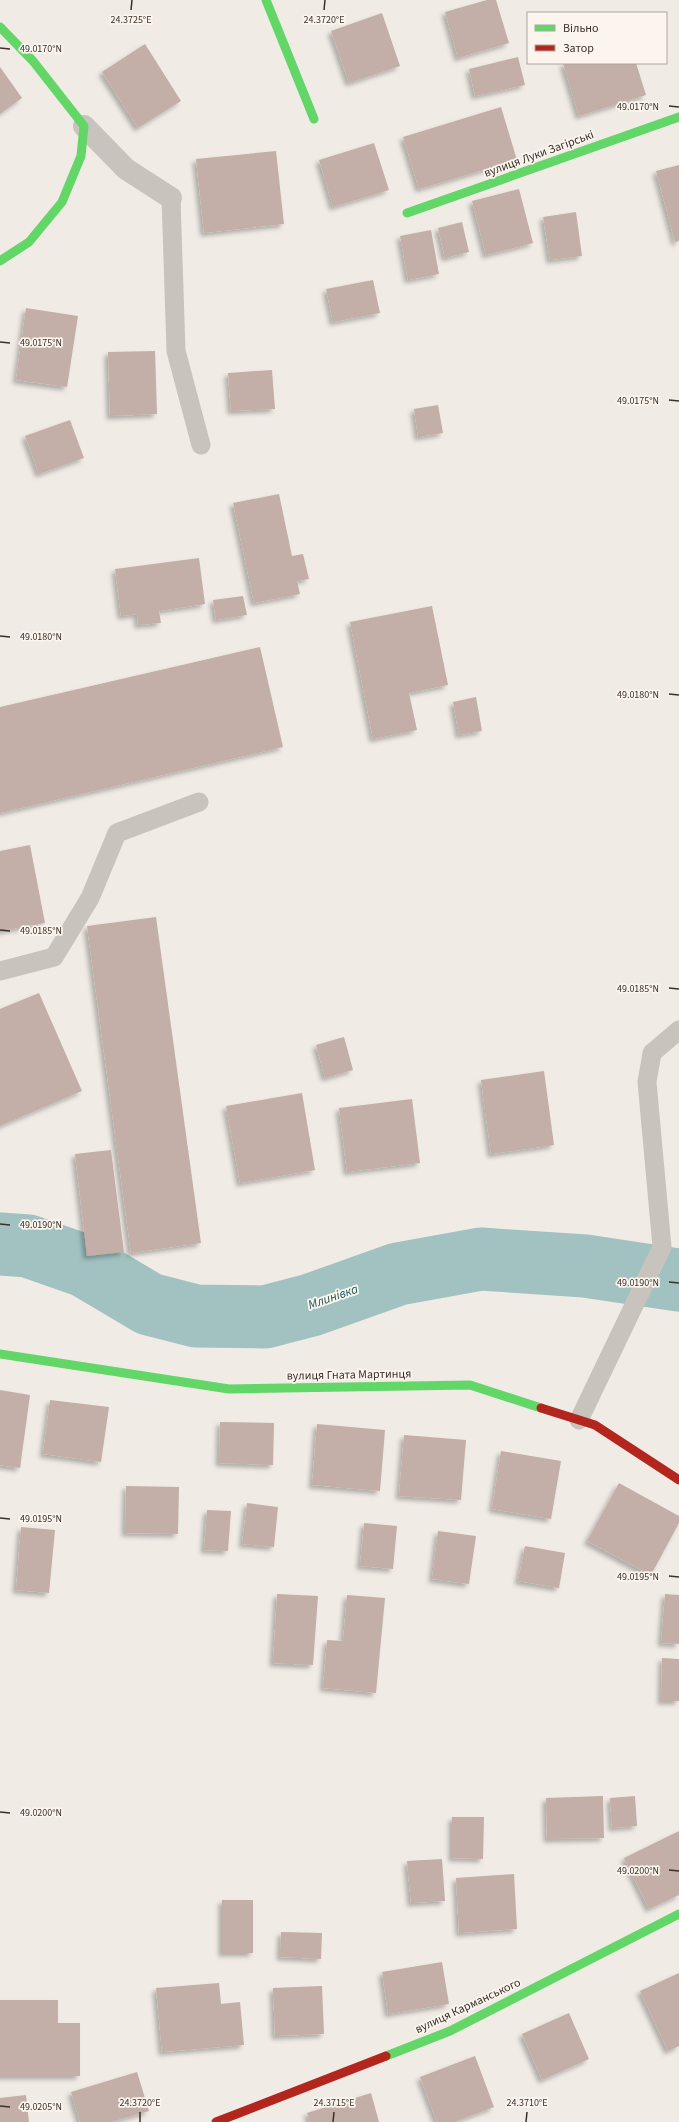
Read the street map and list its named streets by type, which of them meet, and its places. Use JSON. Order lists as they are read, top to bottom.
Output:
{
  "streets": {
    "street": ["вулиця Луки Загірські", "вулиця Гната Мартинця", "вулиця Карманського"]
  },
  "water": ["Млинівка"],
  "legend": ["Вільно", "Затор"],
  "coordinates": [
    "24.3725°E",
    "24.3720°E",
    "49.0170°N",
    "49.0175°N",
    "49.0180°N",
    "49.0185°N",
    "49.0190°N",
    "49.0195°N",
    "49.0200°N",
    "24.3715°E",
    "24.3710°E",
    "49.0205°N"
  ]
}
